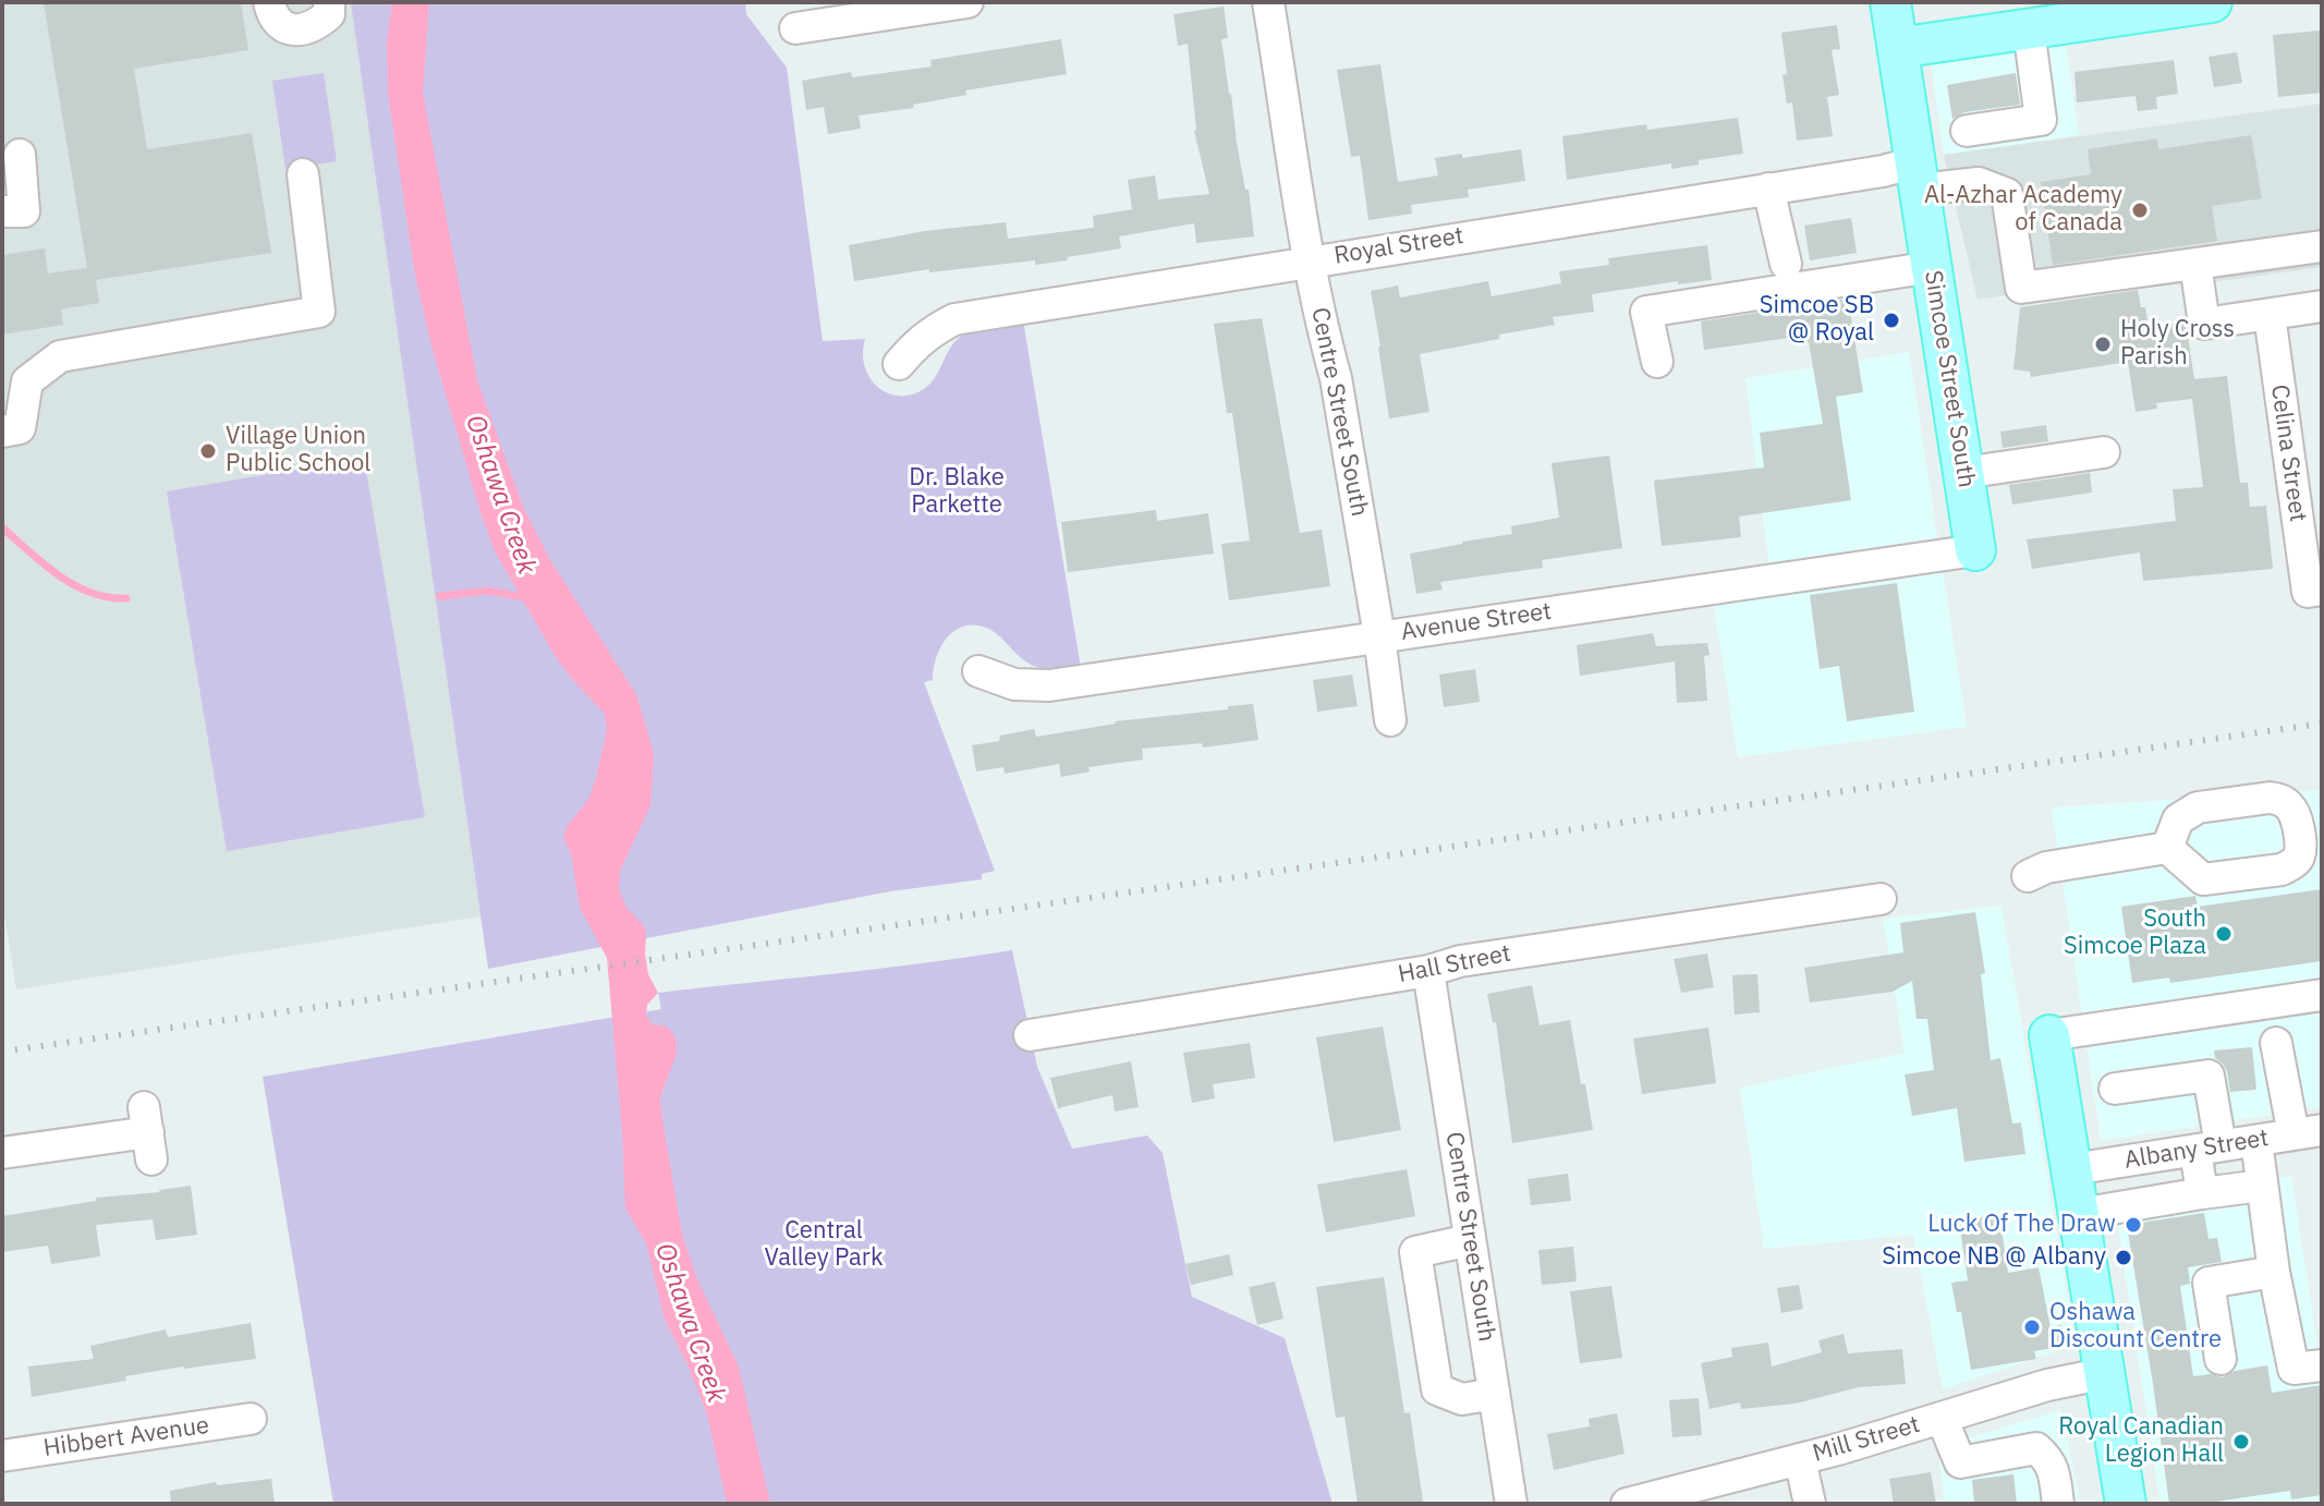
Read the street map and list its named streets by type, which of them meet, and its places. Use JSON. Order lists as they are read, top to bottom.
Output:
{
  "streets": {
    "main road": ["Simcoe Street South"],
    "street": [
      "Royal Street",
      "Centre Street South",
      "Celina Street",
      "Avenue Street",
      "Hall Street",
      "Albany Street",
      "Hibbert Avenue",
      "Mill Street"
    ]
  },
  "crossings": [
    ["Royal Street", "Simcoe Street South"],
    ["Royal Street", "Centre Street South"],
    ["Simcoe Street South", "Avenue Street"],
    ["Centre Street South", "Avenue Street"],
    ["Centre Street South", "Hall Street"]
  ],
  "water": ["Oshawa Creek"],
  "parks": ["Dr. Blake Parkette", "Central Valley Park"],
  "places": [
    "Al-Azhar Academy of Canada",
    "Simcoe SB @ Royal",
    "Holy Cross Parish",
    "Village Union Public School",
    "South Simcoe Plaza",
    "Luck Of The Draw",
    "Simcoe NB @ Albany",
    "Oshawa Discount Centre",
    "Royal Canadian Legion Hall"
  ]
}
